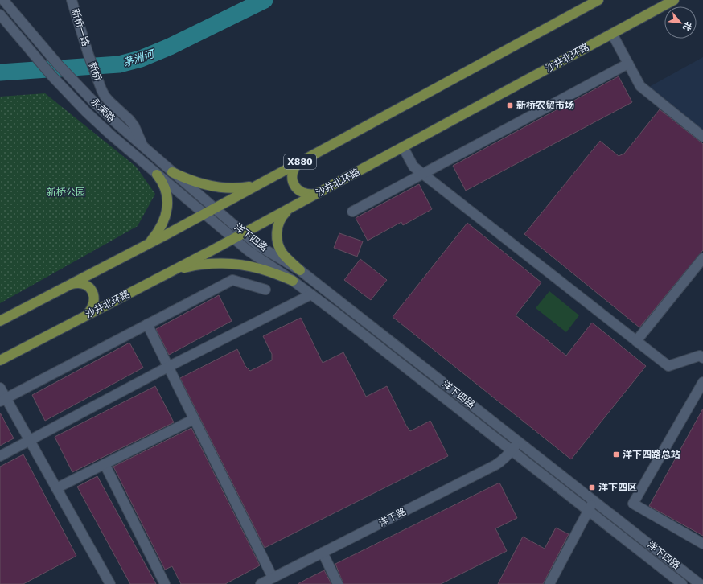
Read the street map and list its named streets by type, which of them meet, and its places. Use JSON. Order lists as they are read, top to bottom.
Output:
{
  "streets": {
    "main road": ["沙井北环路", "X880"],
    "street": [
      "新桥一路",
      "新桥",
      "永荣路",
      "洋下四路",
      "洋下路"
    ]
  },
  "crossings": [
    ["新桥一路", "新桥"],
    ["沙井北环路", "洋下四路"],
    ["新桥", "永荣路"],
    ["永荣路", "X880"],
    ["永荣路", "洋下四路"],
    ["X880", "洋下四路"],
    ["洋下四路", "洋下路"]
  ],
  "water": ["茅洲河"],
  "parks": ["新桥公园"],
  "places": {
    "transit": ["新桥农贸市场", "洋下四路总站", "洋下四区"]
  },
  "north": "bottom right"
}
